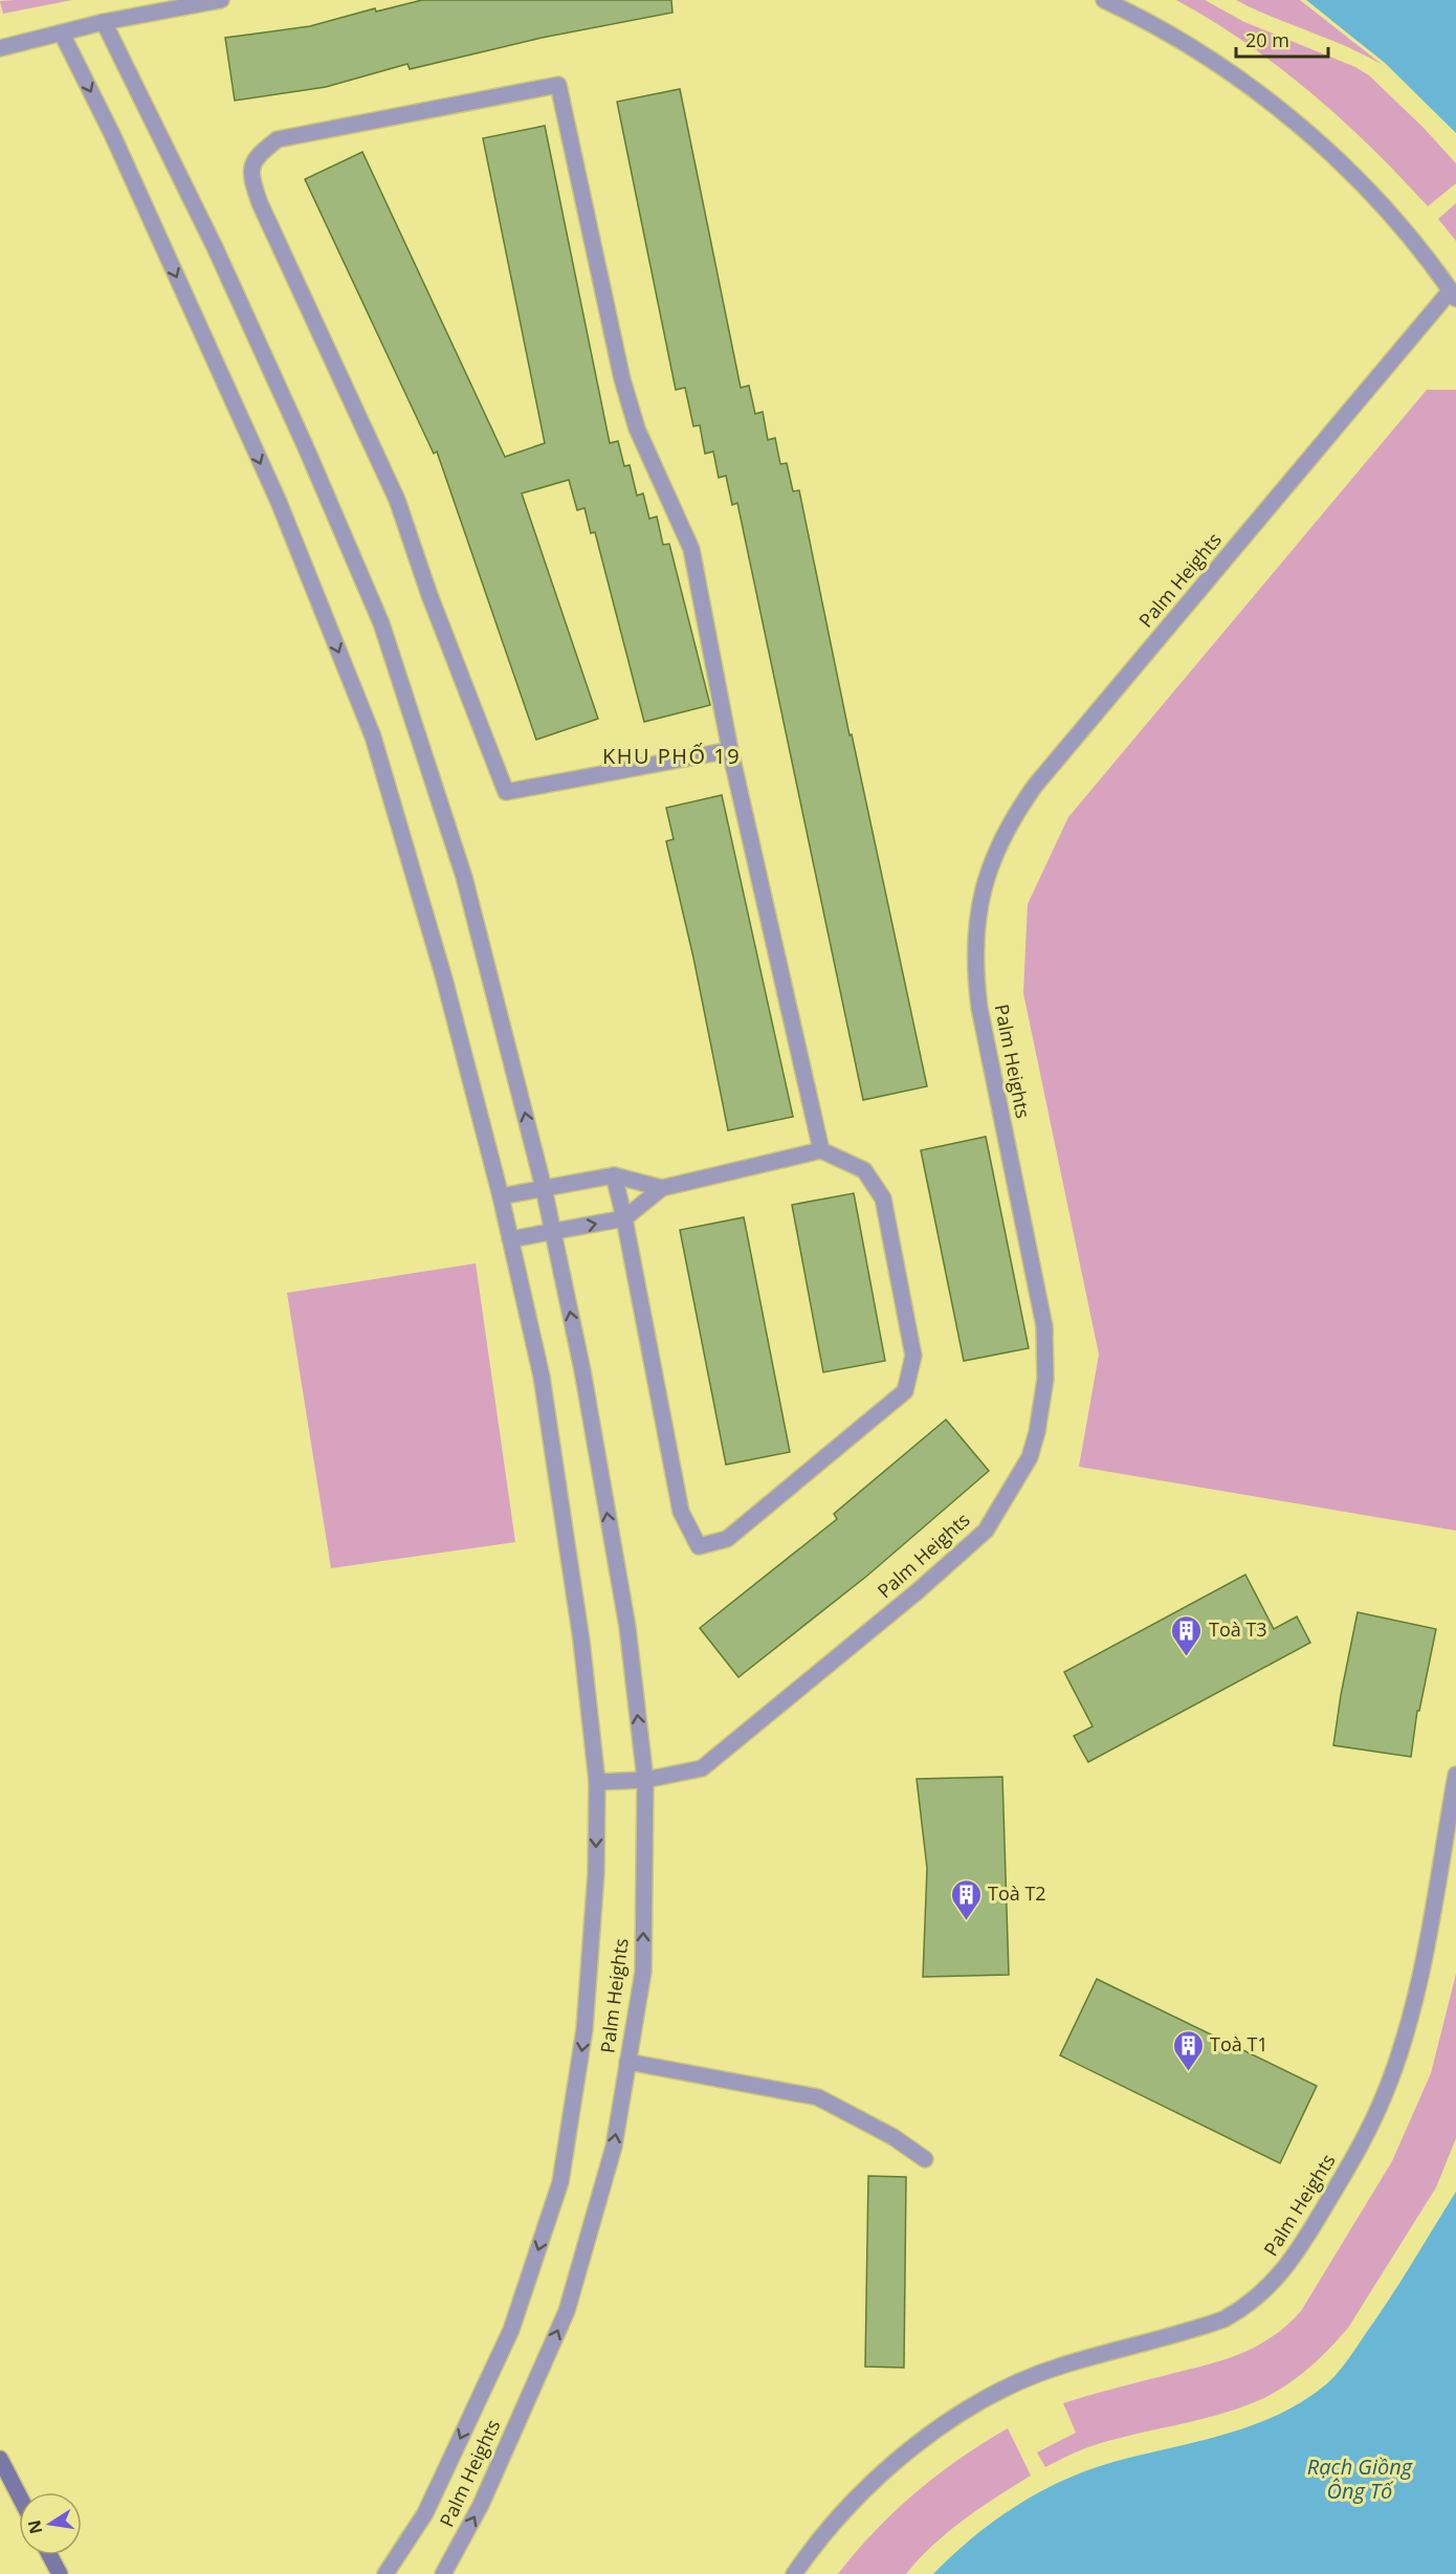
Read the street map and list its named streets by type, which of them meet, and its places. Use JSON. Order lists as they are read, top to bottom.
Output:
{
  "streets": {
    "street": ["Palm Heights"]
  },
  "districts": ["KHU PHỐ 19"],
  "water": ["Rạch Giồng Ông Tố"],
  "places": {
    "building": ["Toà T3", "Toà T2", "Toà T1"]
  },
  "scale_bar": "20 m",
  "north": "left"
}
